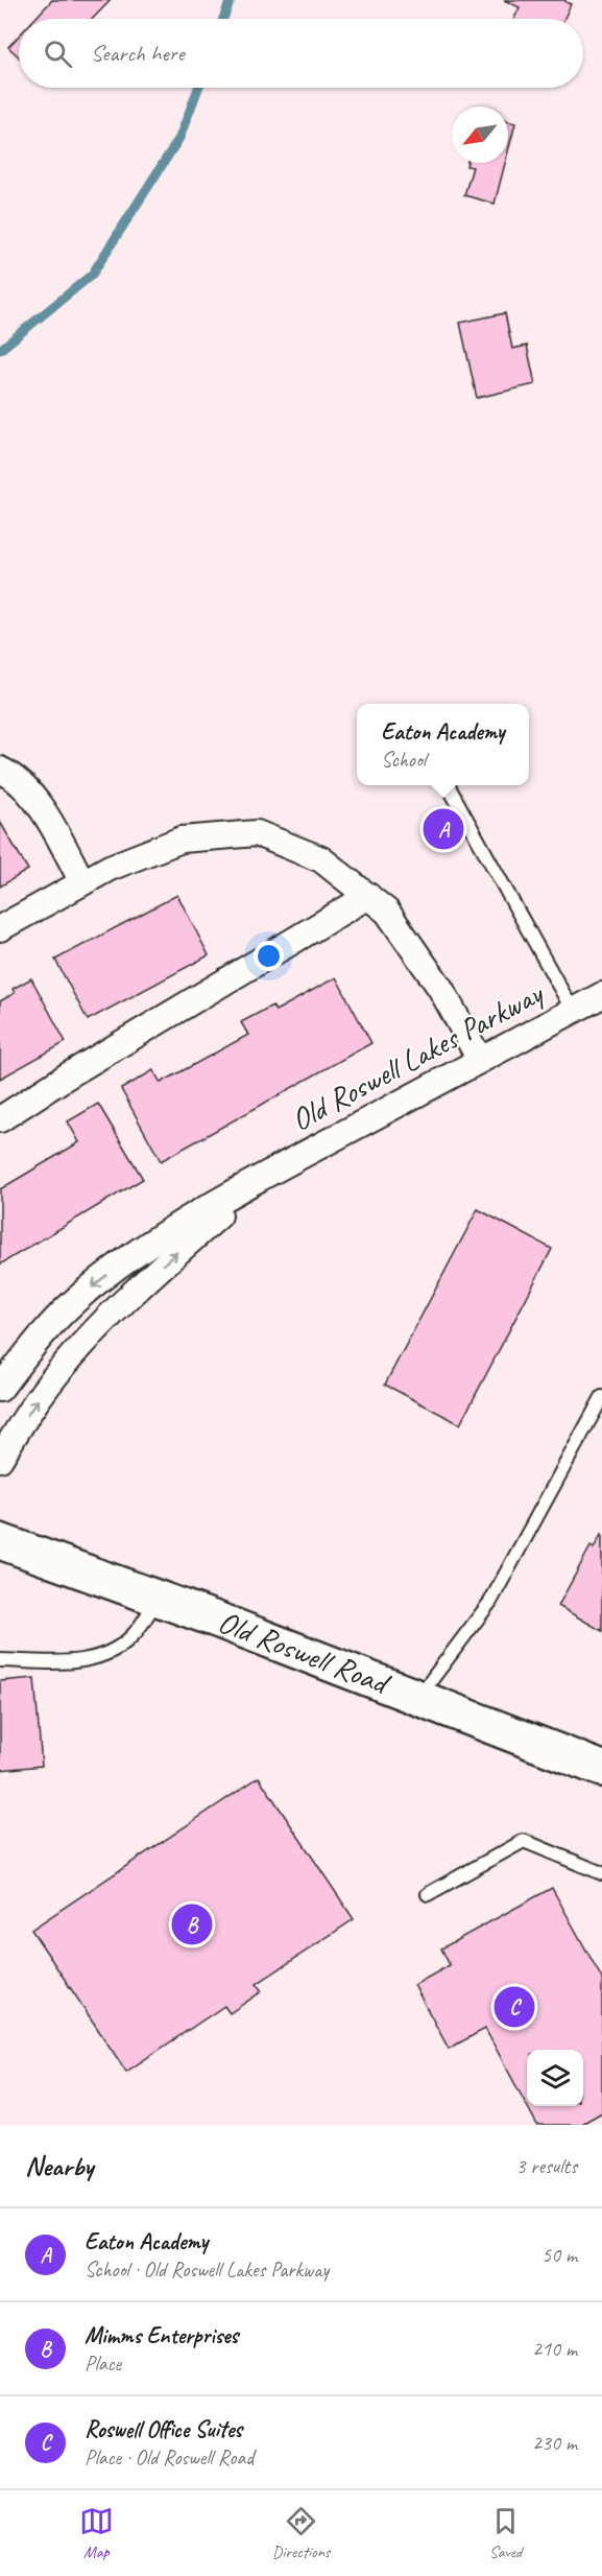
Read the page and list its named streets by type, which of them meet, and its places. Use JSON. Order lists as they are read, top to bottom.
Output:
{
  "streets": {
    "street": ["Old Roswell Lakes Parkway", "Old Roswell Road"]
  },
  "north": "bottom left",
  "page": {
    "search": "Search here",
    "popup": ["Eaton Academy", "School"],
    "pins": ["A", "B", "C"],
    "heading": ["Nearby", "3 results"],
    "list": [
      {
        "mark": "A",
        "name": "Eaton Academy",
        "note": "School · Old Roswell Lakes Parkway",
        "value": "50 m"
      },
      {
        "mark": "B",
        "name": "Mimms Enterprises",
        "note": "Place",
        "value": "210 m"
      },
      {
        "mark": "C",
        "name": "Roswell Office Suites",
        "note": "Place · Old Roswell Road",
        "value": "230 m"
      }
    ],
    "nav": ["Map", "Directions", "Saved"]
  }
}
